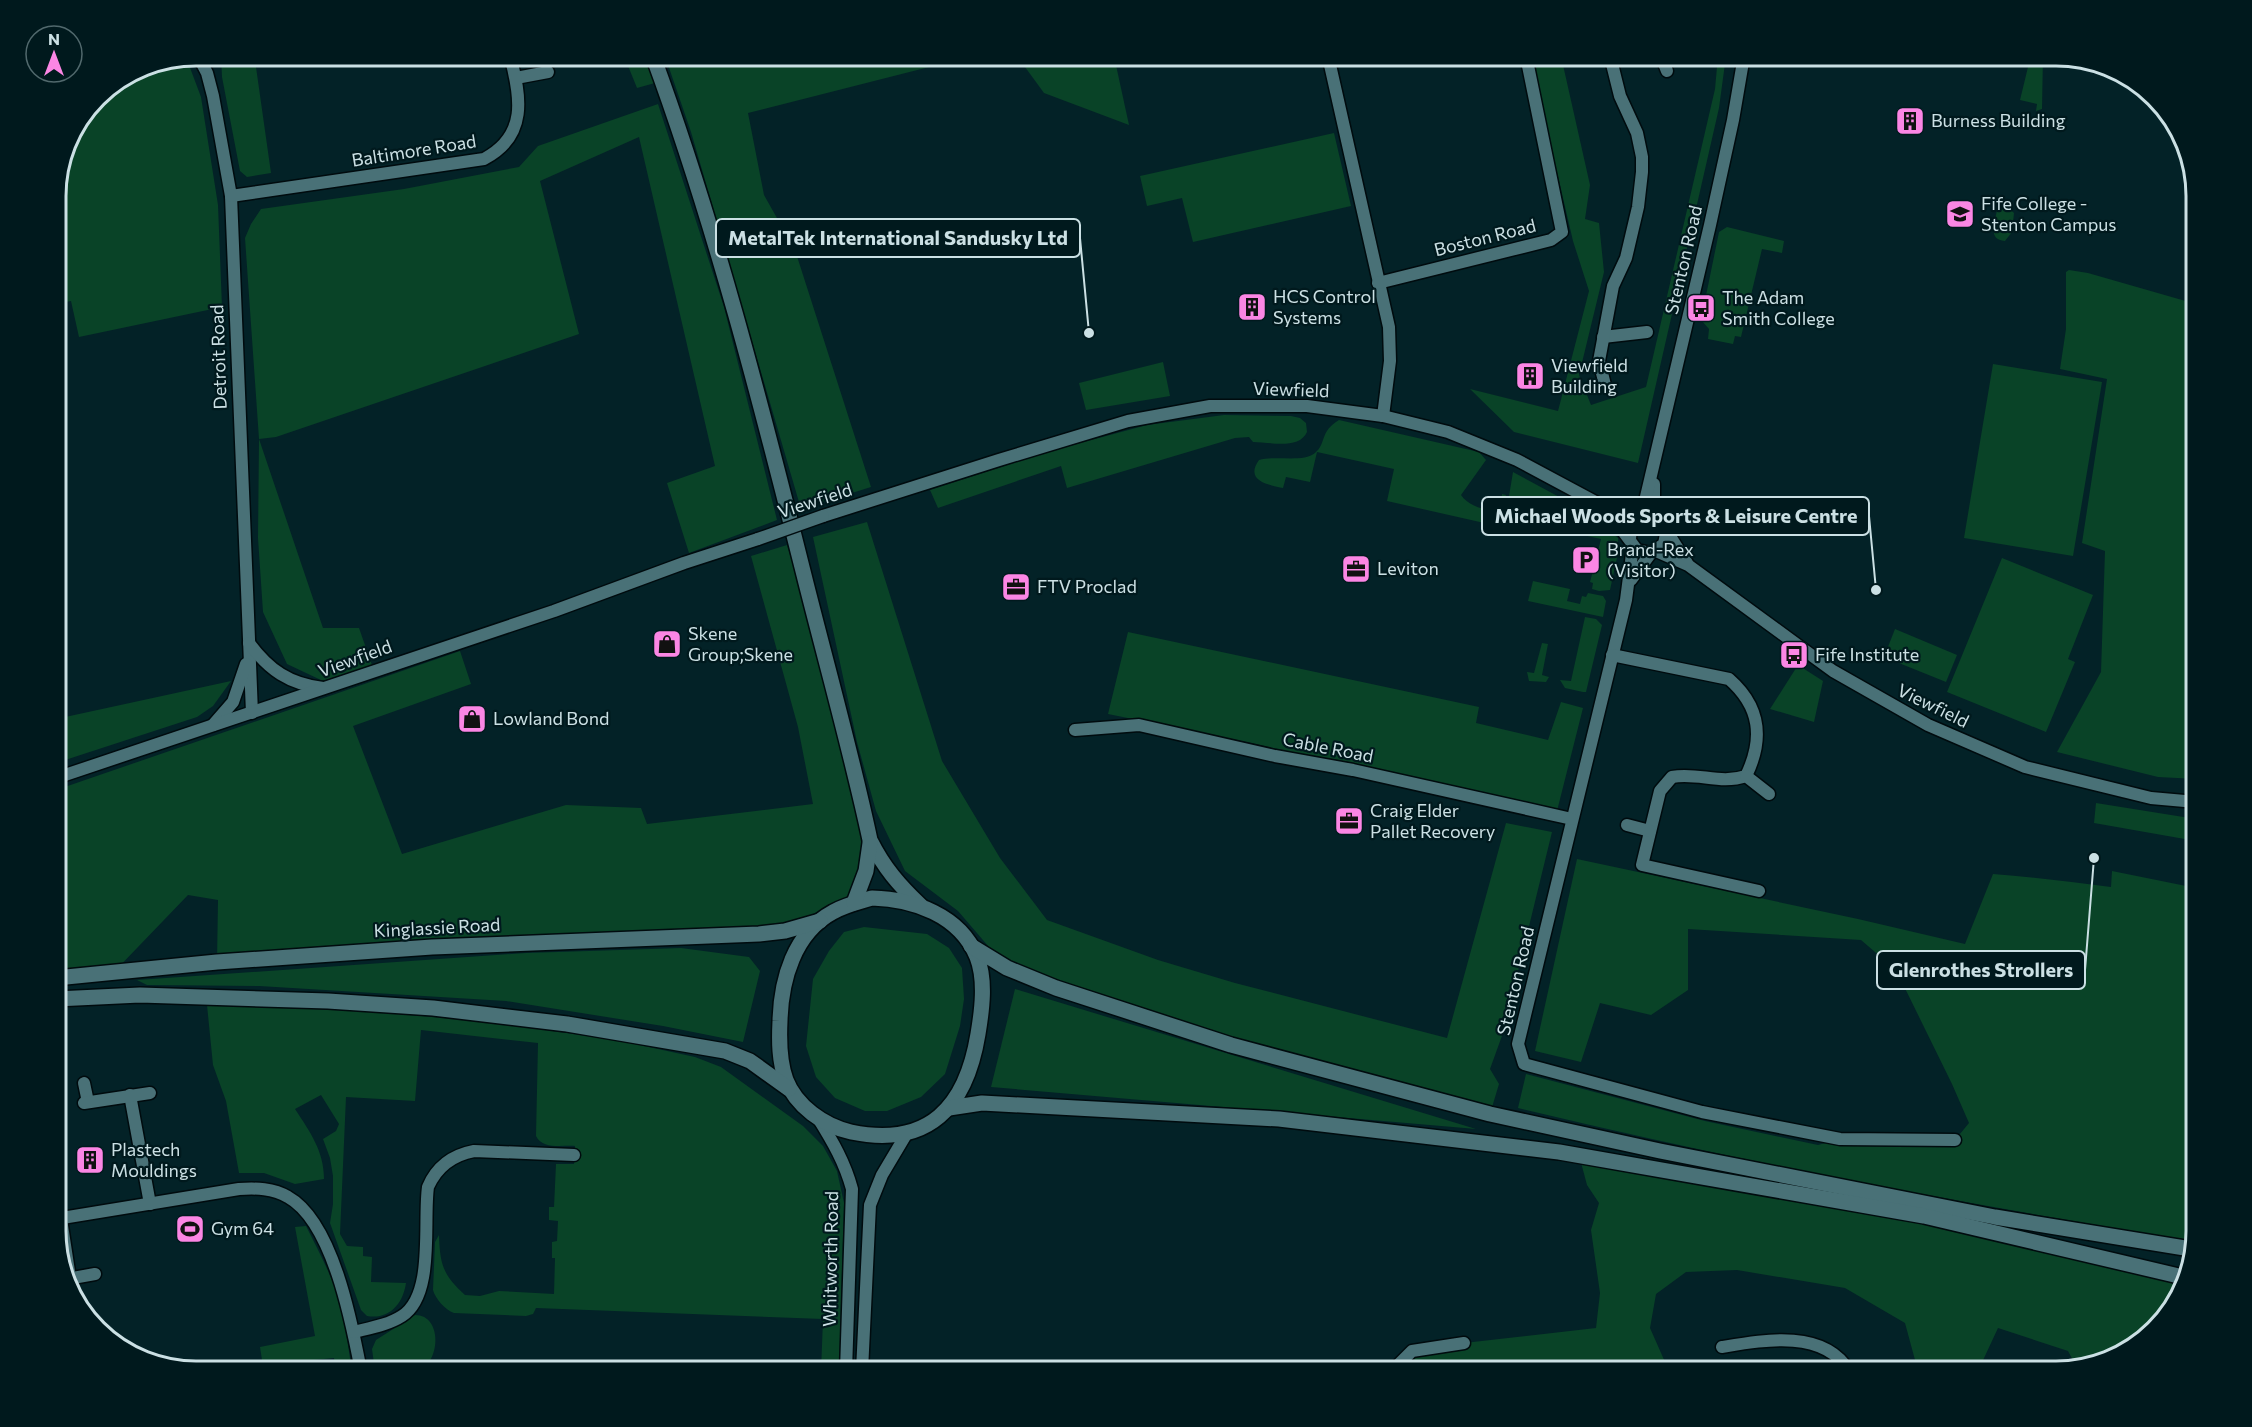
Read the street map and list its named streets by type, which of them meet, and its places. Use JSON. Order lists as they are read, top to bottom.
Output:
{
  "streets": {
    "main road": ["Kinglassie Road"],
    "street": [
      "Baltimore Road",
      "Boston Road",
      "Stenton Road",
      "Detroit Road",
      "Viewfield",
      "Cable Road",
      "Whitworth Road"
    ]
  },
  "crossings": [
    ["Baltimore Road", "Detroit Road"],
    ["Stenton Road", "Viewfield"],
    ["Stenton Road", "Cable Road"],
    ["Detroit Road", "Viewfield"]
  ],
  "places": {
    "building": [
      "Burness Building",
      "HCS Control Systems",
      "Viewfield Building",
      "Plastech Mouldings"
    ],
    "school or university": ["Fife College - Stenton Campus"],
    "bus stop": ["The Adam Smith College", "Fife Institute"],
    "other": ["MetalTek International Sandusky Ltd", "Michael Woods Sports & Leisure Centre", "Glenrothes Strollers"],
    "parking": ["Brand-Rex (Visitor)"],
    "office": ["Leviton", "FTV Proclad", "Craig Elder Pallet Recovery"],
    "shop": ["Skene Group;Skene", "Lowland Bond"],
    "sports": ["Gym 64"]
  },
  "north": "top"
}
